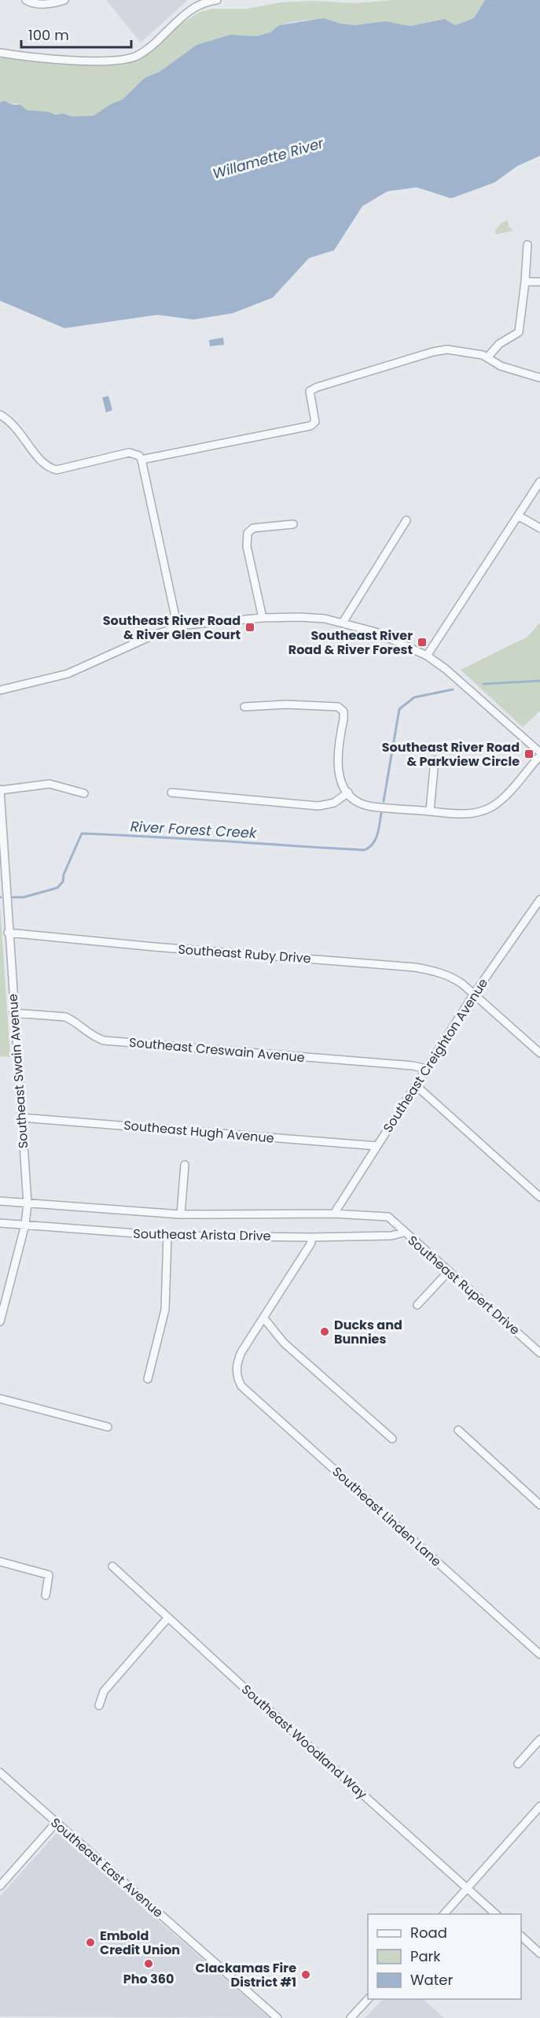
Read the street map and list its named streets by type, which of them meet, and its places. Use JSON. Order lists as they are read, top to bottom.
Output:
{
  "streets": {
    "street": [
      "Southeast Ruby Drive",
      "Southeast Creswain Avenue",
      "Southeast Creighton Avenue",
      "Southeast Swain Avenue",
      "Southeast Hugh Avenue",
      "Southeast Arista Drive",
      "Southeast Rupert Drive",
      "Southeast Linden Lane",
      "Southeast Woodland Way",
      "Southeast East Avenue"
    ]
  },
  "crossings": [
    ["Southeast Ruby Drive", "Southeast Creighton Avenue"],
    ["Southeast Ruby Drive", "Southeast Swain Avenue"],
    ["Southeast Creswain Avenue", "Southeast Creighton Avenue"],
    ["Southeast Creswain Avenue", "Southeast Swain Avenue"],
    ["Southeast Creighton Avenue", "Southeast Hugh Avenue"],
    ["Southeast Creighton Avenue", "Southeast Arista Drive"],
    ["Southeast Swain Avenue", "Southeast Hugh Avenue"],
    ["Southeast Swain Avenue", "Southeast Arista Drive"],
    ["Southeast Arista Drive", "Southeast Rupert Drive"]
  ],
  "water": ["Willamette River", "River Forest Creek"],
  "places": {
    "transit": ["Southeast River Road & River Glen Court", "Southeast River Road & River Forest", "Southeast River Road & Parkview Circle"],
    "other": [
      "Ducks and Bunnies",
      "Embold Credit Union",
      "Pho 360",
      "Clackamas Fire District #1"
    ]
  },
  "legend": ["Road", "Park", "Water"],
  "scale_bar": "100 m"
}
